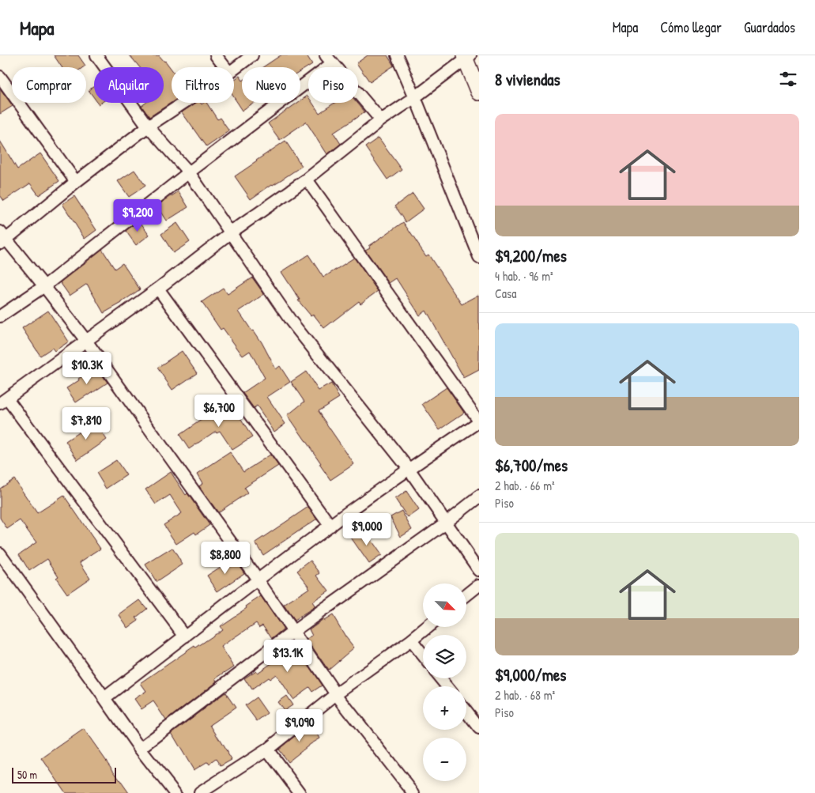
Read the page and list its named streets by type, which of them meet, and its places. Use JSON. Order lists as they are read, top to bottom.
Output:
{
  "scale_bar": "50 m",
  "north": "bottom right",
  "page": {
    "header": "Mapa",
    "nav": ["Mapa", "Cómo llegar", "Guardados"],
    "heading": "8 viviendas",
    "chip": [
      "Comprar",
      "Alquilar",
      "Filtros",
      "Nuevo",
      "Piso"
    ],
    "list": [
      {
        "name": "$9,200/mes",
        "note": "4 hab. · 96 m² · Casa"
      },
      {
        "name": "$6,700/mes",
        "note": "2 hab. · 66 m² · Piso"
      },
      {
        "name": "$9,000/mes",
        "note": "2 hab. · 68 m² · Piso"
      }
    ],
    "price": [
      "$9,200",
      "$10.3K",
      "$6,700",
      "$7,810",
      "$9,000",
      "$8,800",
      "$13.1K",
      "$9,090"
    ],
    "map_buttons": ["+", "−"],
    "scale": "50 m"
  }
}
